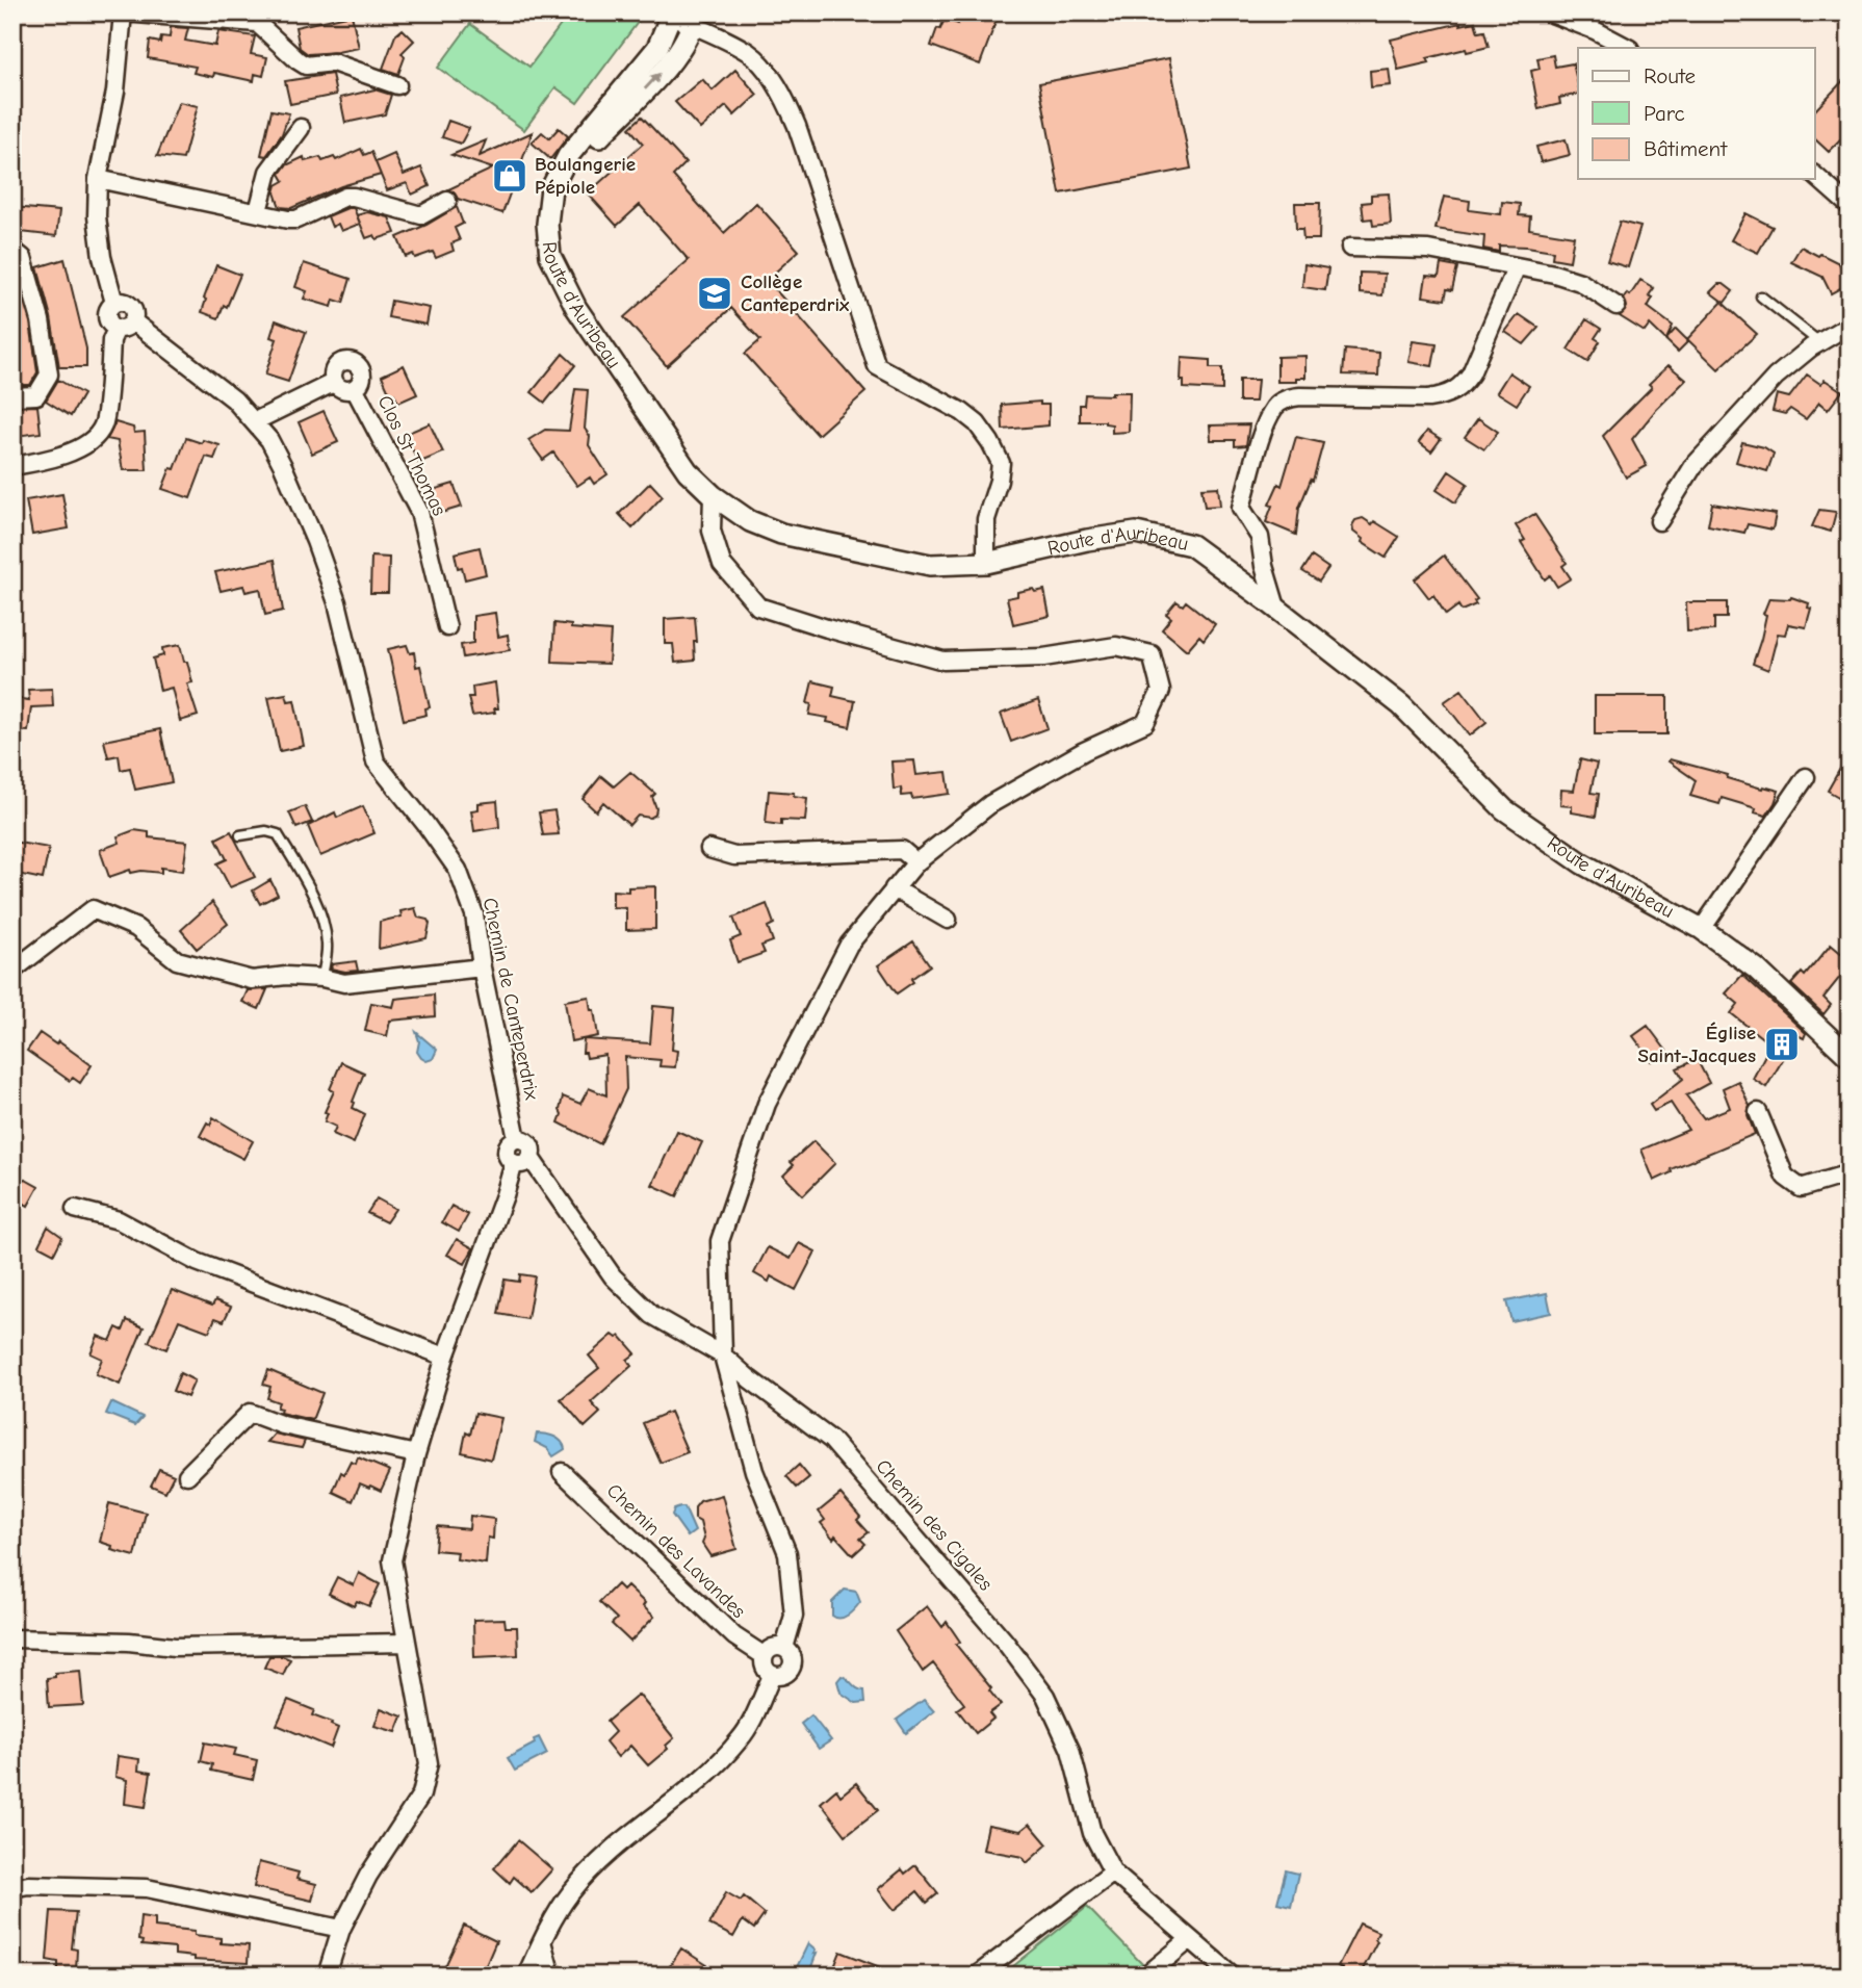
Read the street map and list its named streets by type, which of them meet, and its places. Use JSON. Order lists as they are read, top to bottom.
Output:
{
  "streets": {
    "street": [
      "Route d'Auribeau",
      "Clos St Thomas",
      "Chemin de Canteperdrix",
      "Chemin des Cigales",
      "Chemin des Lavandes"
    ]
  },
  "crossings": [
    ["Chemin de Canteperdrix", "Chemin des Cigales"]
  ],
  "places": {
    "shop": ["Boulangerie Pépiole"],
    "school or university": ["Collège Canteperdrix"],
    "building": ["Église Saint-Jacques"]
  },
  "legend": ["Route", "Parc", "Bâtiment"]
}
